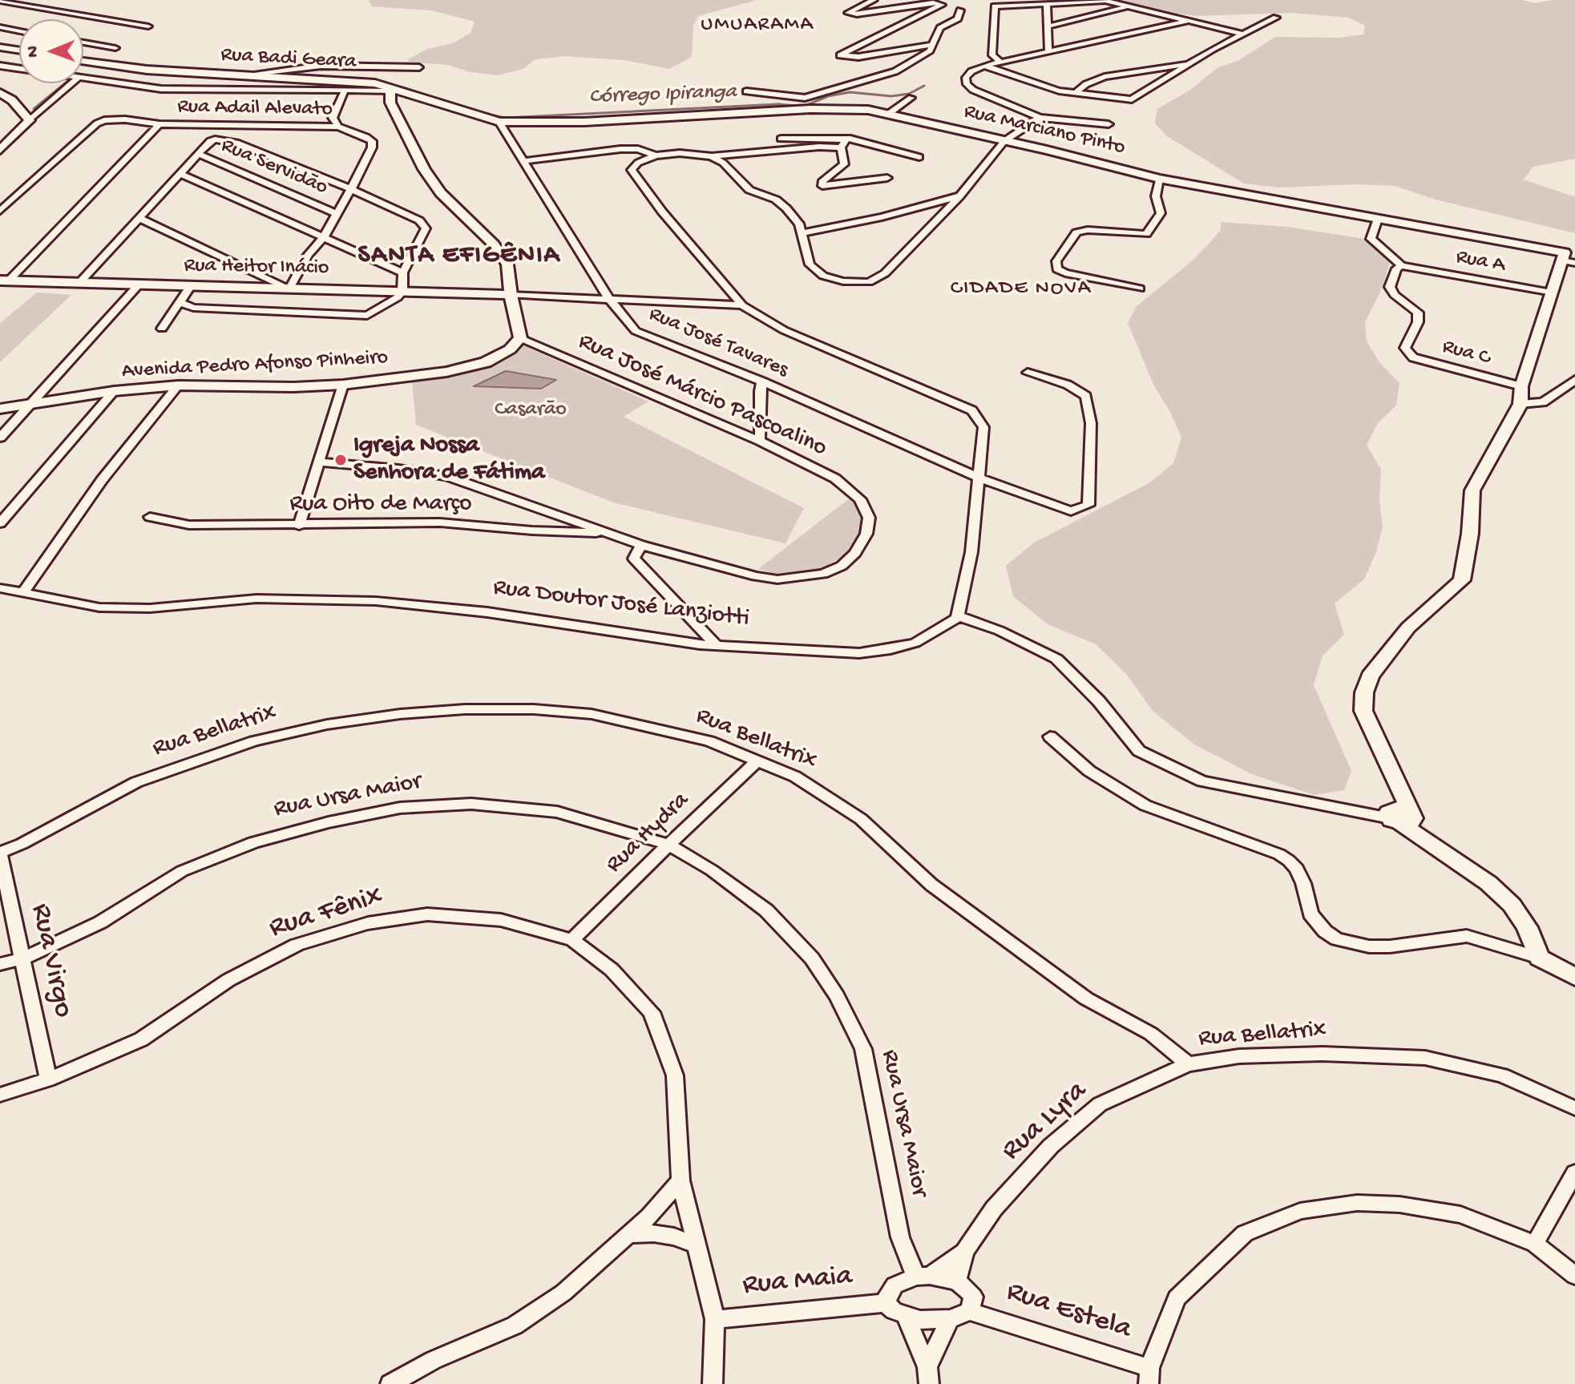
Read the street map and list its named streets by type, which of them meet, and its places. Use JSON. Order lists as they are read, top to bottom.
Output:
{
  "streets": {
    "street": [
      "Rua Badi Geara",
      "Rua Adail Alevato",
      "Rua Marciano Pinto",
      "Rua Servidão",
      "Rua A",
      "Rua Heitor Inácio",
      "Rua José Tavares",
      "Rua C",
      "Avenida Pedro Afonso Pinheiro",
      "Rua José Márcio Pascoalino",
      "Rua Oito de Março",
      "Rua Doutor José Lanziotti",
      "Rua Bellatrix",
      "Rua Ursa Maior",
      "Rua Hydra",
      "Rua Fênix",
      "Rua Virgo",
      "Rua Lyra",
      "Rua Maia",
      "Rua Estela"
    ]
  },
  "crossings": [
    ["Rua Badi Geara", "Rua Marciano Pinto"],
    ["Rua Badi Geara", "Rua José Tavares"],
    ["Rua Adail Alevato", "Rua Servidão"],
    ["Rua Adail Alevato", "Rua Heitor Inácio"],
    ["Rua Marciano Pinto", "Rua José Tavares"],
    ["Rua A", "Rua C"],
    ["Rua Heitor Inácio", "Rua José Tavares"],
    ["Avenida Pedro Afonso Pinheiro", "Rua José Márcio Pascoalino"],
    ["Rua José Márcio Pascoalino", "Rua Oito de Março"],
    ["Rua Bellatrix", "Rua Hydra"],
    ["Rua Bellatrix", "Rua Virgo"],
    ["Rua Bellatrix", "Rua Lyra"],
    ["Rua Ursa Maior", "Rua Hydra"],
    ["Rua Ursa Maior", "Rua Virgo"],
    ["Rua Hydra", "Rua Fênix"],
    ["Rua Fênix", "Rua Virgo"],
    ["Rua Fênix", "Rua Maia"]
  ],
  "districts": ["UMUARAMA", "SANTA EFIGÊNIA", "CIDADE NOVA"],
  "water": ["Córrego Ipiranga"],
  "parks": ["Casarão"],
  "places": ["Igreja Nossa Senhora de Fátima"],
  "north": "left"
}
